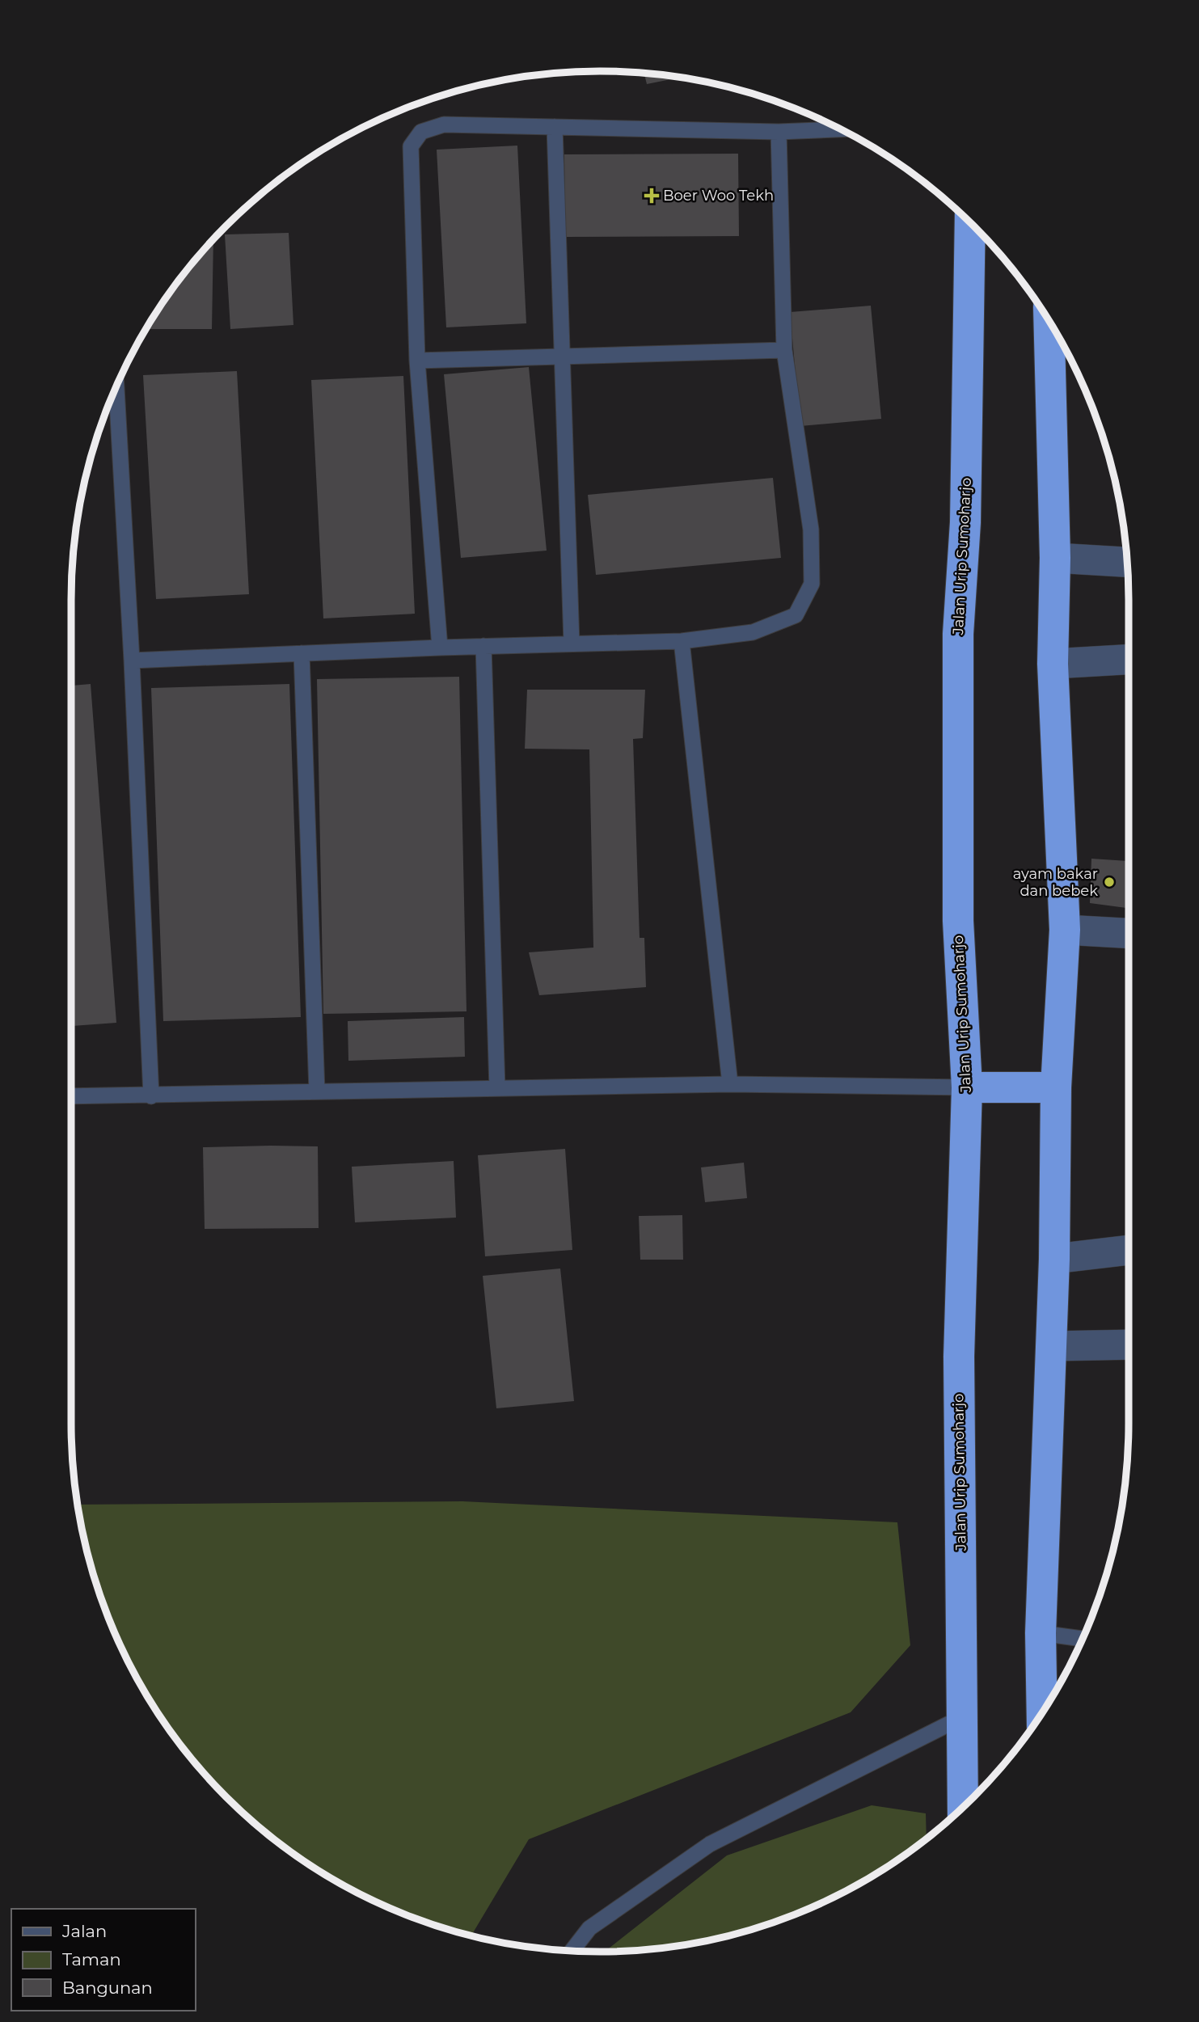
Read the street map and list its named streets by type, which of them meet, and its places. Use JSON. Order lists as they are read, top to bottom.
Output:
{
  "streets": {
    "highway": ["Jalan Urip Sumoharjo"]
  },
  "places": {
    "health": ["Boer Woo Tekh"],
    "other": ["ayam bakar dan bebek"]
  },
  "legend": ["Jalan", "Taman", "Bangunan"]
}
